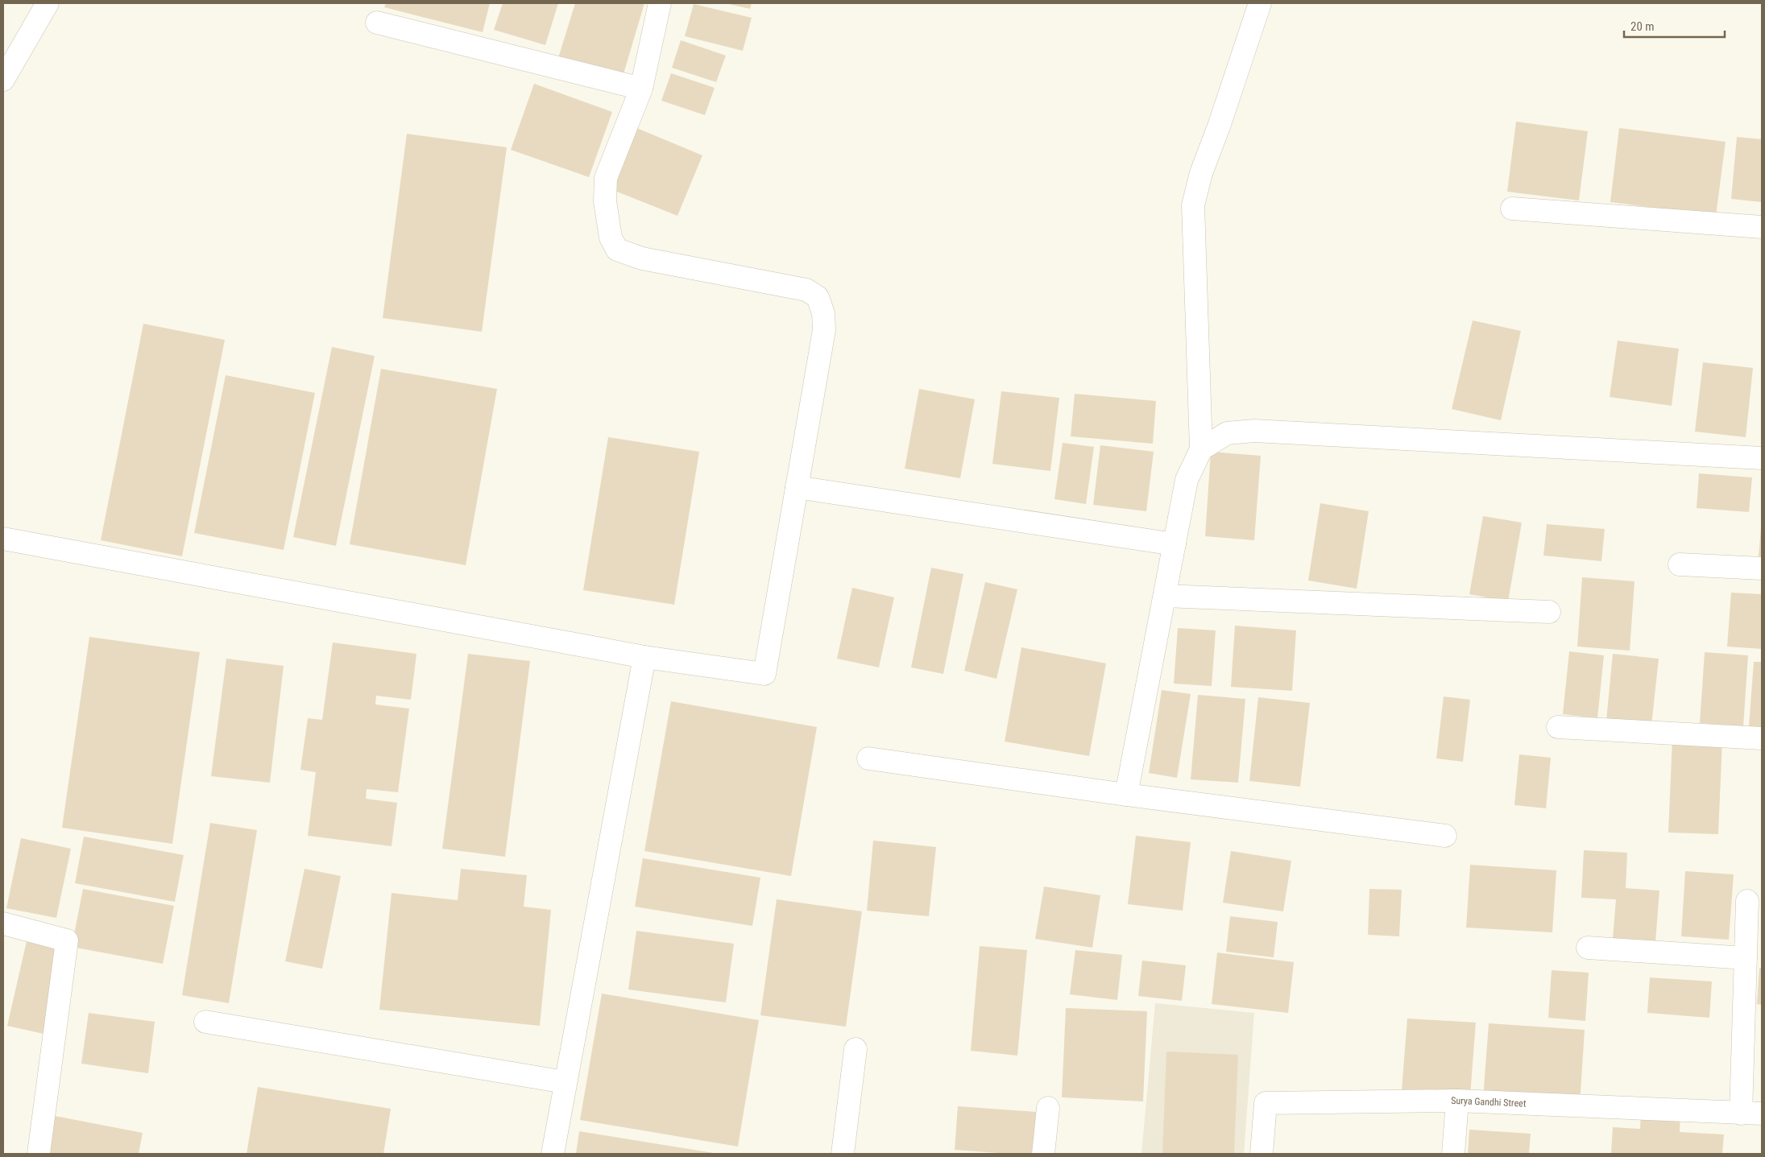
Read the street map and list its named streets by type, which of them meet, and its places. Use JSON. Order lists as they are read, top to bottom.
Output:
{
  "streets": {
    "street": ["Surya Gandhi Street"]
  },
  "scale_bar": "20 m"
}
